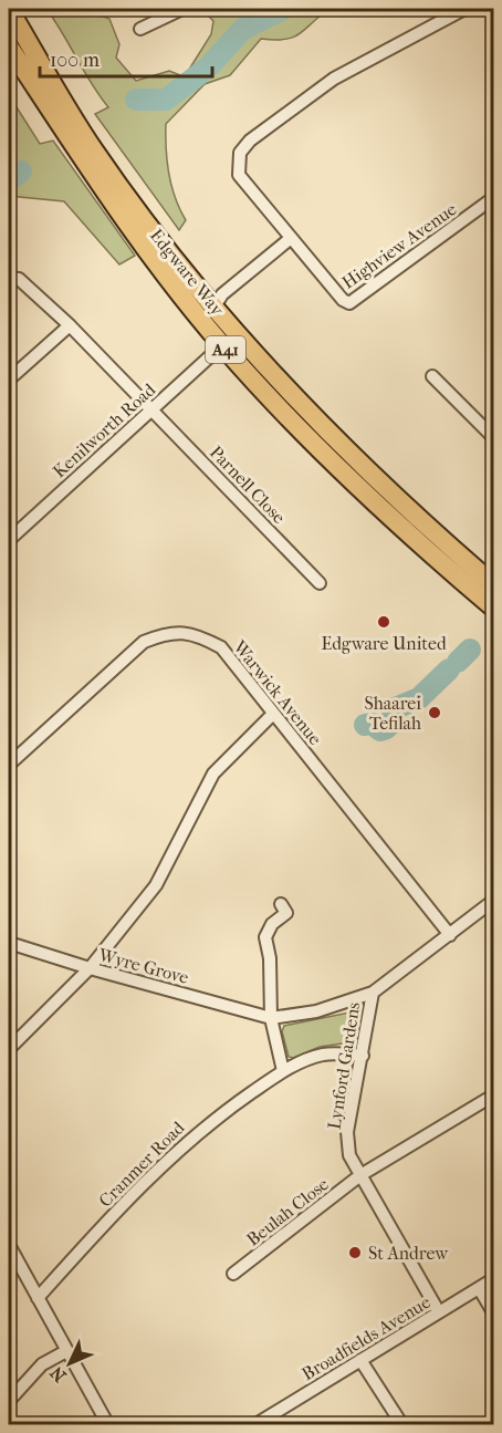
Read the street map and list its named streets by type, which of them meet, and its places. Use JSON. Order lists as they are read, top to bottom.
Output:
{
  "streets": {
    "highway": ["Edgware Way", "A41"],
    "street": [
      "Highview Avenue",
      "Kenilworth Road",
      "Parnell Close",
      "Warwick Avenue",
      "Wyre Grove",
      "Lynford Gardens",
      "Cranmer Road",
      "Beulah Close",
      "Broadfields Avenue"
    ]
  },
  "crossings": [
    ["Edgware Way", "Kenilworth Road"],
    ["Kenilworth Road", "Parnell Close"],
    ["Warwick Avenue", "Lynford Gardens"],
    ["Lynford Gardens", "Cranmer Road"],
    ["Lynford Gardens", "Beulah Close"],
    ["Lynford Gardens", "Broadfields Avenue"]
  ],
  "places": ["Edgware United", "Shaarei Tefilah", "St Andrew"],
  "scale_bar": "100 m",
  "north": "bottom left"
}
